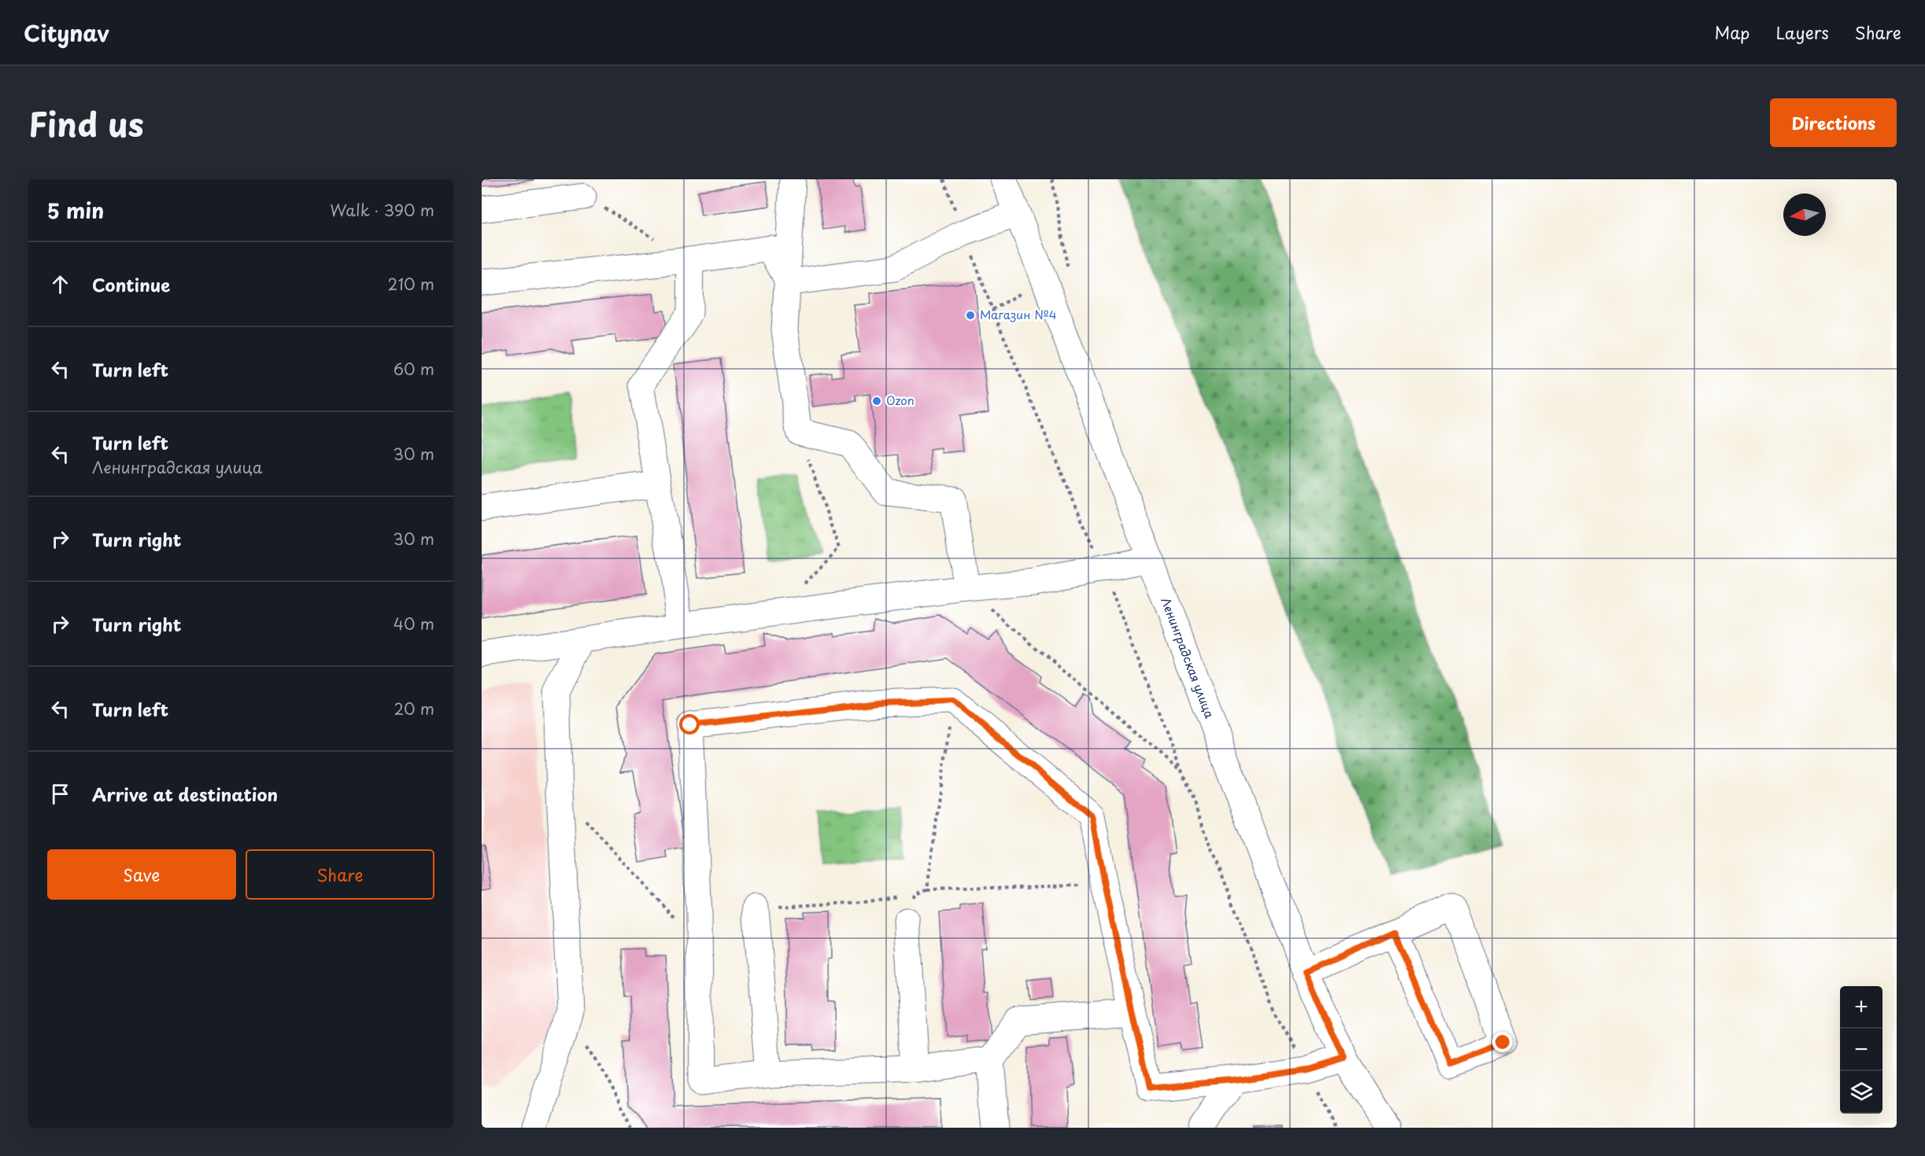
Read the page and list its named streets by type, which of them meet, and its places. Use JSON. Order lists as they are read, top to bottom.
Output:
{
  "streets": {
    "street": ["Ленинградская улица"]
  },
  "places": ["Магазин №4", "Ozon"],
  "north": "left",
  "page": {
    "header": "Citynav",
    "nav": ["Map", "Layers", "Share"],
    "title": "Find us",
    "buttons": [
      "Directions",
      ["Save", "Share"]
    ],
    "heading": ["5 min", "Walk · 390 m"],
    "list": [
      ["Continue", "210 m"],
      ["Turn left", "60 m"],
      ["Turn left", "Ленинградская улица", "30 m"],
      ["Turn right", "30 m"],
      ["Turn right", "40 m"],
      ["Turn left", "20 m"],
      "Arrive at destination"
    ],
    "map_buttons": ["+", "−"]
  }
}
